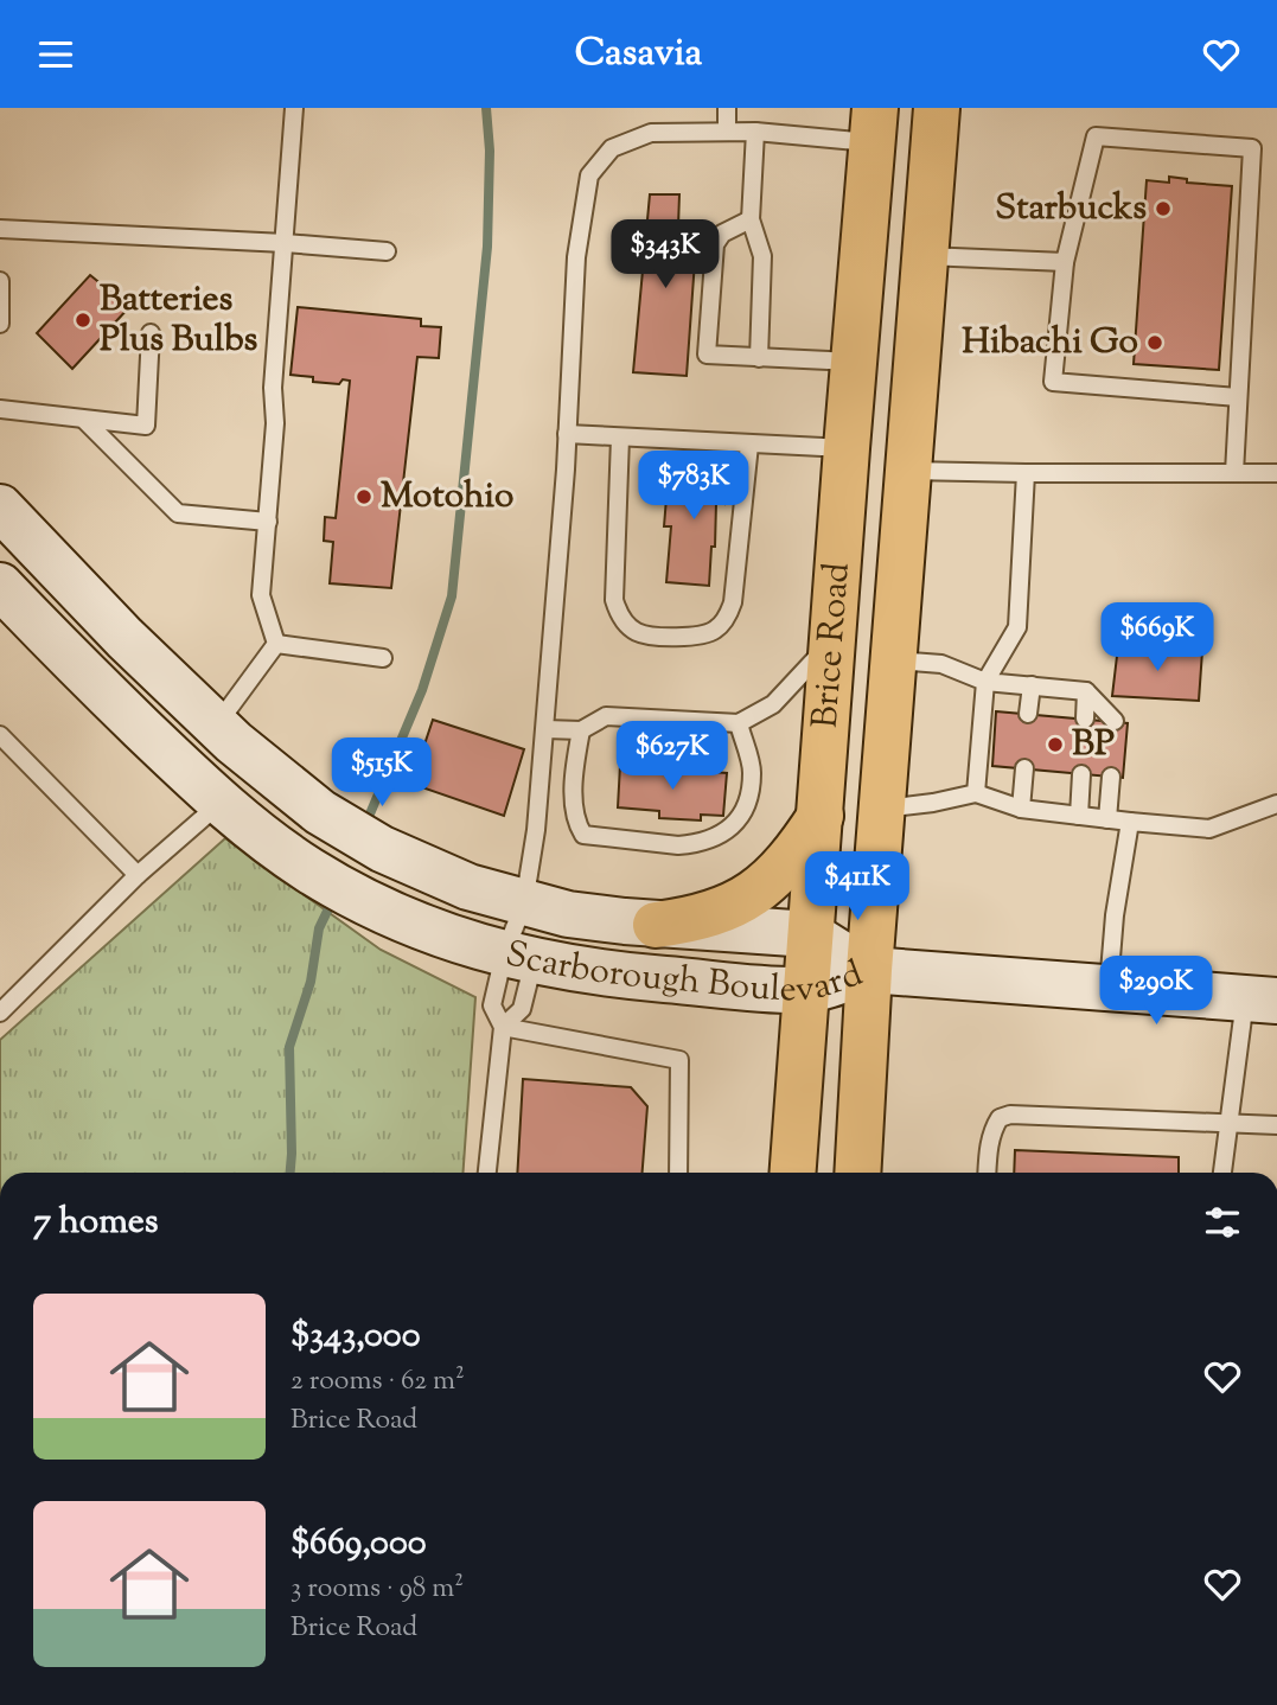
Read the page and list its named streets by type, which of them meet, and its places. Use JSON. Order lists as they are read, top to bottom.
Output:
{
  "streets": {
    "main road": ["Brice Road"],
    "street": ["Scarborough Boulevard"]
  },
  "crossings": [
    ["Brice Road", "Scarborough Boulevard"]
  ],
  "places": [
    "Starbucks",
    "Batteries Plus Bulbs",
    "Hibachi Go",
    "Motohio",
    "BP"
  ],
  "page": {
    "header": "Casavia",
    "price": [
      "$343K",
      "$783K",
      "$669K",
      "$627K",
      "$515K",
      "$411K",
      "$290K"
    ],
    "heading": "7 homes",
    "list": [
      {
        "name": "$343,000",
        "note": "2 rooms · 62 m² · Brice Road"
      },
      {
        "name": "$669,000",
        "note": "3 rooms · 98 m² · Brice Road"
      }
    ]
  }
}
